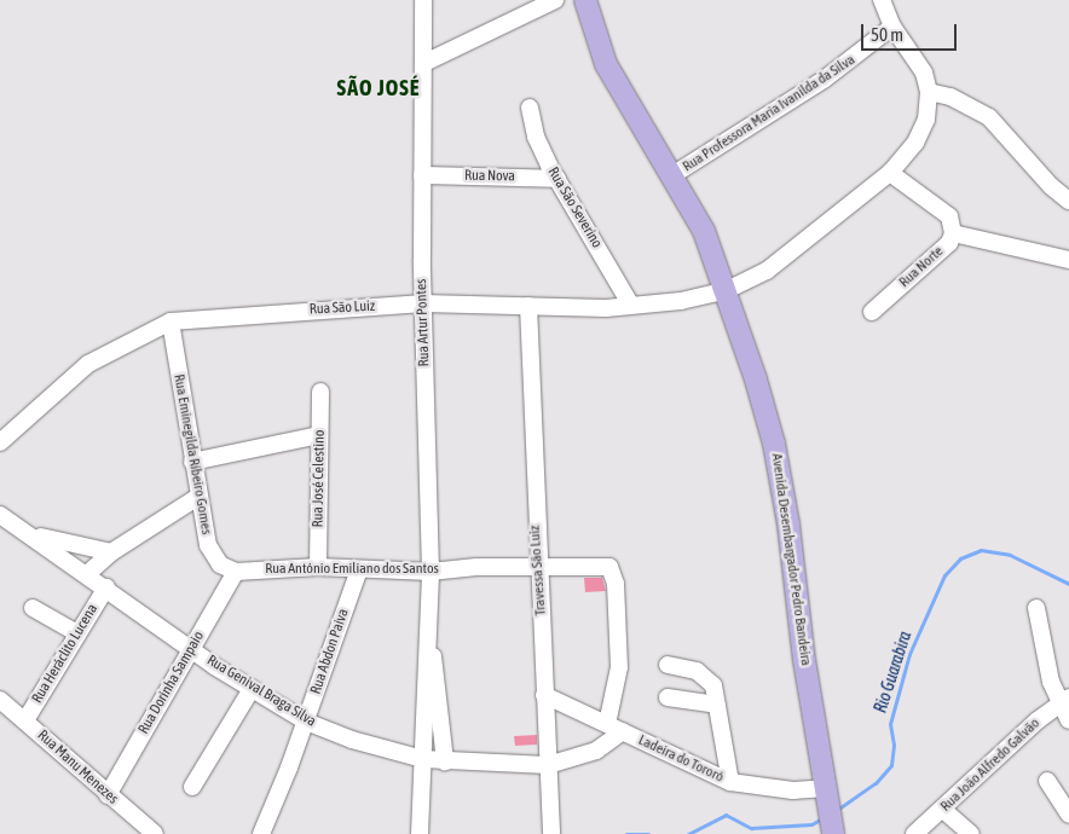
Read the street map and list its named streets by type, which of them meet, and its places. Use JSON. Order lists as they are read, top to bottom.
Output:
{
  "streets": {
    "main road": ["Avenida Desembargador Pedro Bandeira"],
    "street": [
      "Rua Professora Maria Ivanilda da Silva",
      "Rua Nova",
      "Rua São Severino",
      "Rua Norte",
      "Rua São Luiz",
      "Rua Artur Pontes",
      "Rua Eminegilda Ribeiro Gomes",
      "Rua José Celestino",
      "Rua António Emiliano dos Santos",
      "Travessa São Luiz",
      "Rua Abdon Paiva",
      "Rua Heráclito Lucena",
      "Rua Dorinha Sampaio",
      "Rua Genival Braga Silva",
      "Ladeira do Tororó",
      "Rua João Alfredo Galvão",
      "Rua Manu Menezes"
    ]
  },
  "crossings": [
    ["Rua Professora Maria Ivanilda da Silva", "Avenida Desembargador Pedro Bandeira"],
    ["Rua Nova", "Rua São Severino"],
    ["Rua Nova", "Rua Artur Pontes"],
    ["Rua São Severino", "Rua São Luiz"],
    ["Rua Norte", "Rua São Luiz"],
    ["Rua São Luiz", "Rua Artur Pontes"],
    ["Rua São Luiz", "Rua Eminegilda Ribeiro Gomes"],
    ["Rua São Luiz", "Avenida Desembargador Pedro Bandeira"],
    ["Rua São Luiz", "Travessa São Luiz"],
    ["Rua Artur Pontes", "Rua António Emiliano dos Santos"],
    ["Rua Artur Pontes", "Rua Genival Braga Silva"],
    ["Rua Eminegilda Ribeiro Gomes", "Rua António Emiliano dos Santos"],
    ["Rua Eminegilda Ribeiro Gomes", "Rua Dorinha Sampaio"],
    ["Rua José Celestino", "Rua António Emiliano dos Santos"],
    ["Avenida Desembargador Pedro Bandeira", "Ladeira do Tororó"],
    ["Rua António Emiliano dos Santos", "Travessa São Luiz"],
    ["Rua António Emiliano dos Santos", "Rua Abdon Paiva"],
    ["Rua António Emiliano dos Santos", "Rua Dorinha Sampaio"],
    ["Rua António Emiliano dos Santos", "Ladeira do Tororó"],
    ["Travessa São Luiz", "Rua Genival Braga Silva"],
    ["Travessa São Luiz", "Ladeira do Tororó"],
    ["Rua Abdon Paiva", "Rua Genival Braga Silva"],
    ["Rua Heráclito Lucena", "Rua Genival Braga Silva"],
    ["Rua Heráclito Lucena", "Rua Manu Menezes"],
    ["Rua Dorinha Sampaio", "Rua Genival Braga Silva"],
    ["Rua Dorinha Sampaio", "Rua Manu Menezes"],
    ["Rua Genival Braga Silva", "Ladeira do Tororó"]
  ],
  "districts": ["SÃO JOSÉ"],
  "water": ["Rio Guarabira"],
  "scale_bar": "50 m"
}
